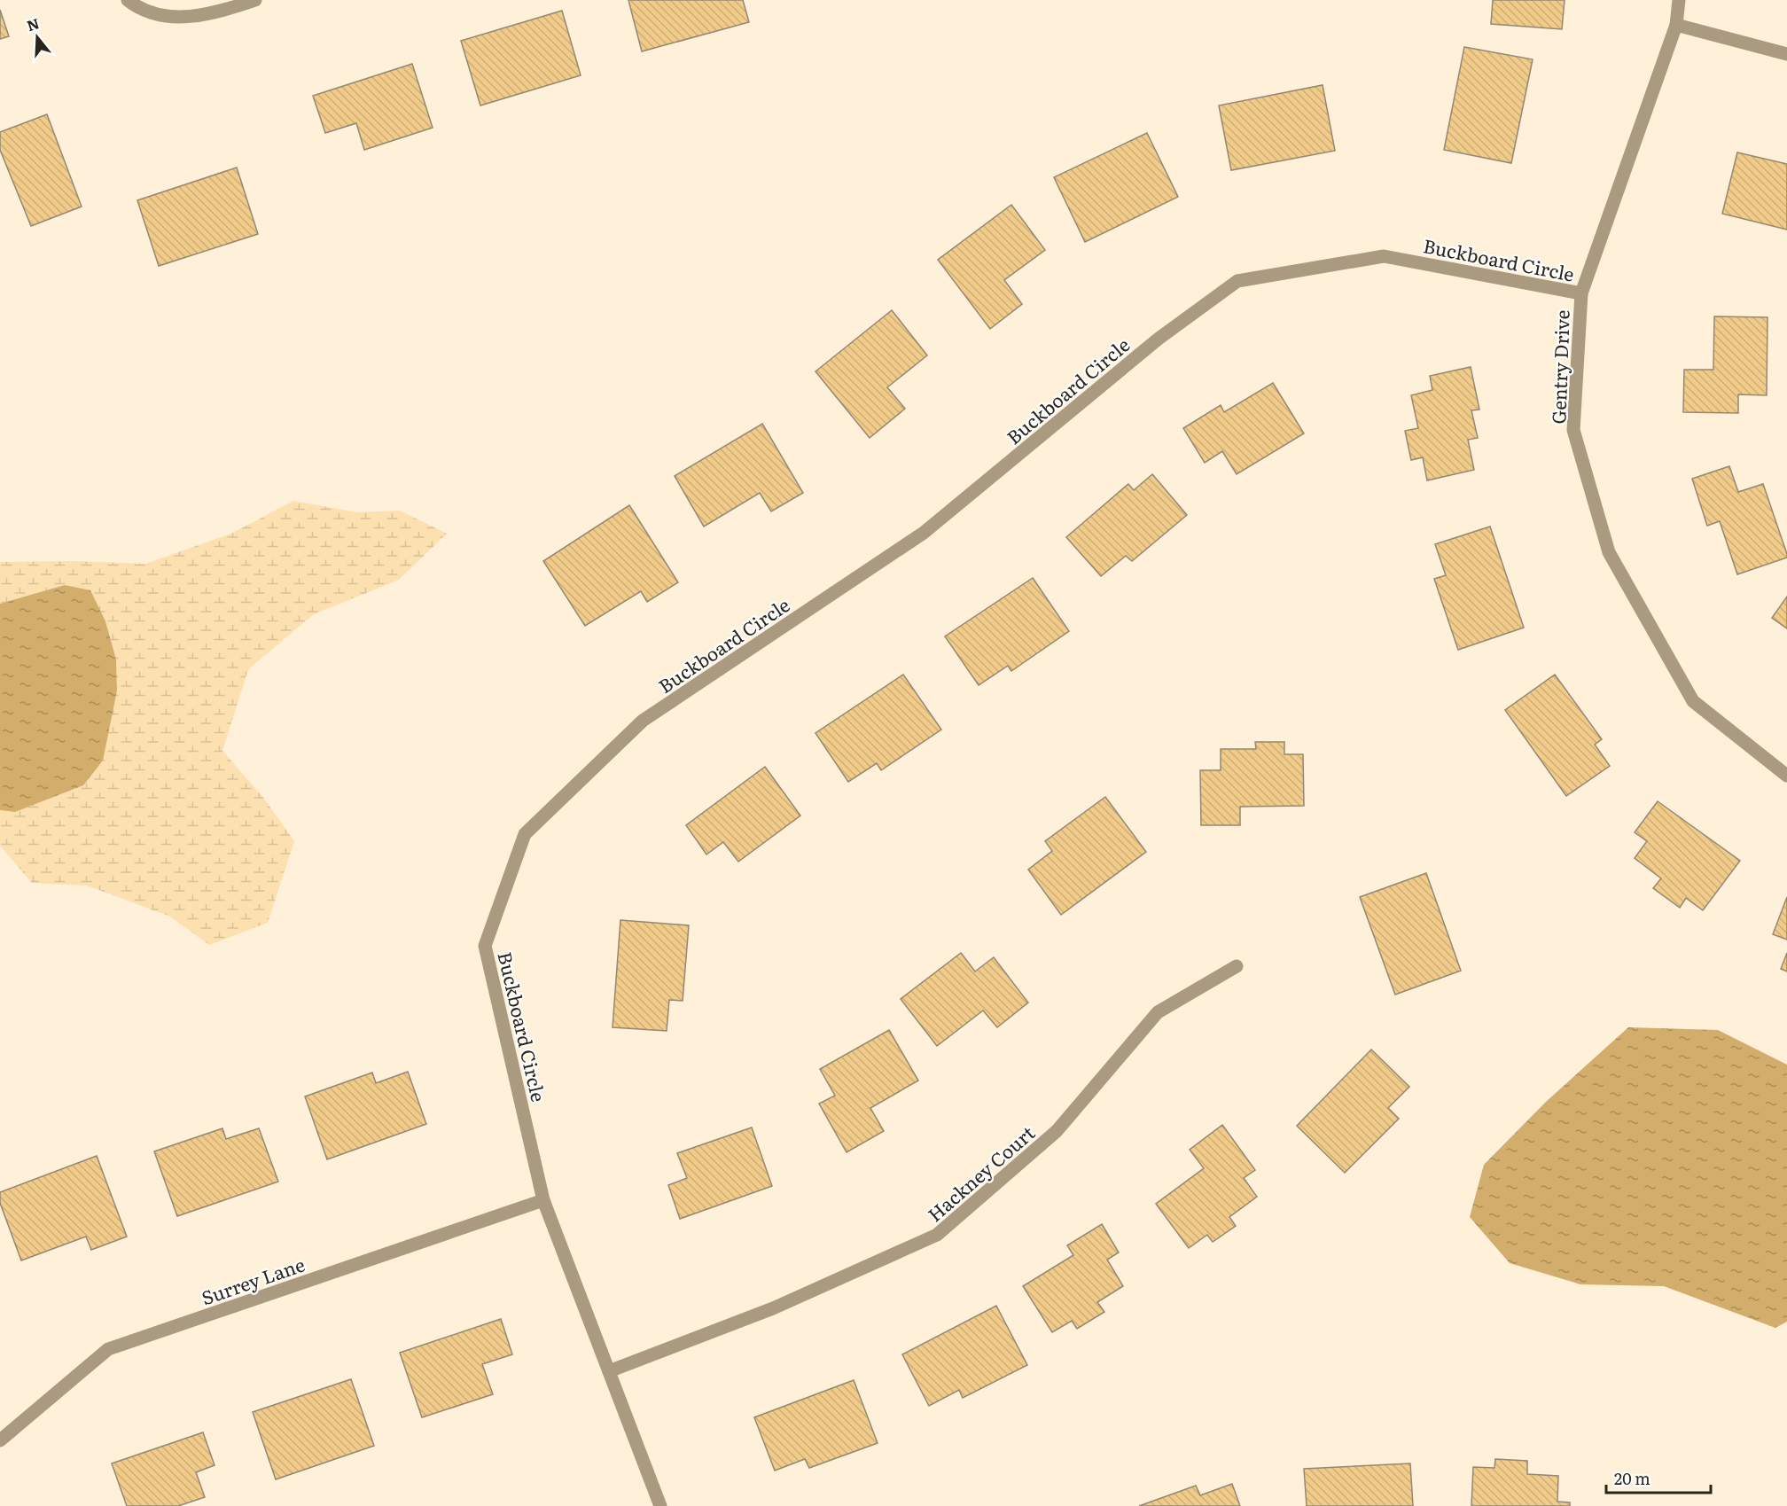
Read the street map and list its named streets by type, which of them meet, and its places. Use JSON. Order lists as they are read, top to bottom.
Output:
{
  "streets": {
    "street": [
      "Buckboard Circle",
      "Gentry Drive",
      "Hackney Court",
      "Surrey Lane"
    ]
  },
  "crossings": [
    ["Buckboard Circle", "Gentry Drive"],
    ["Buckboard Circle", "Hackney Court"],
    ["Buckboard Circle", "Surrey Lane"]
  ],
  "scale_bar": "20 m",
  "north": "top"
}
